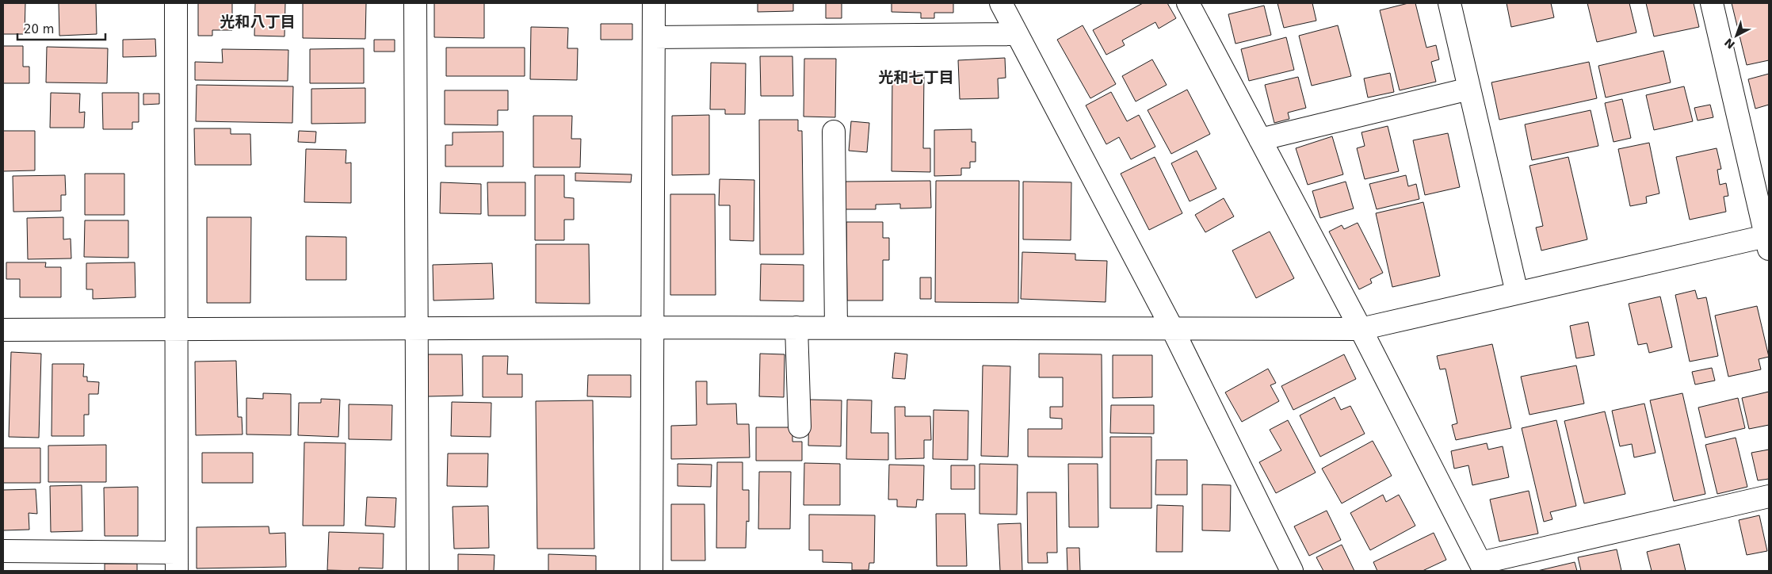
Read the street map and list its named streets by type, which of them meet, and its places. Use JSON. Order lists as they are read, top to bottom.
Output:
{
  "districts": ["光和八丁目", "光和七丁目"],
  "scale_bar": "20 m",
  "north": "bottom left"
}
